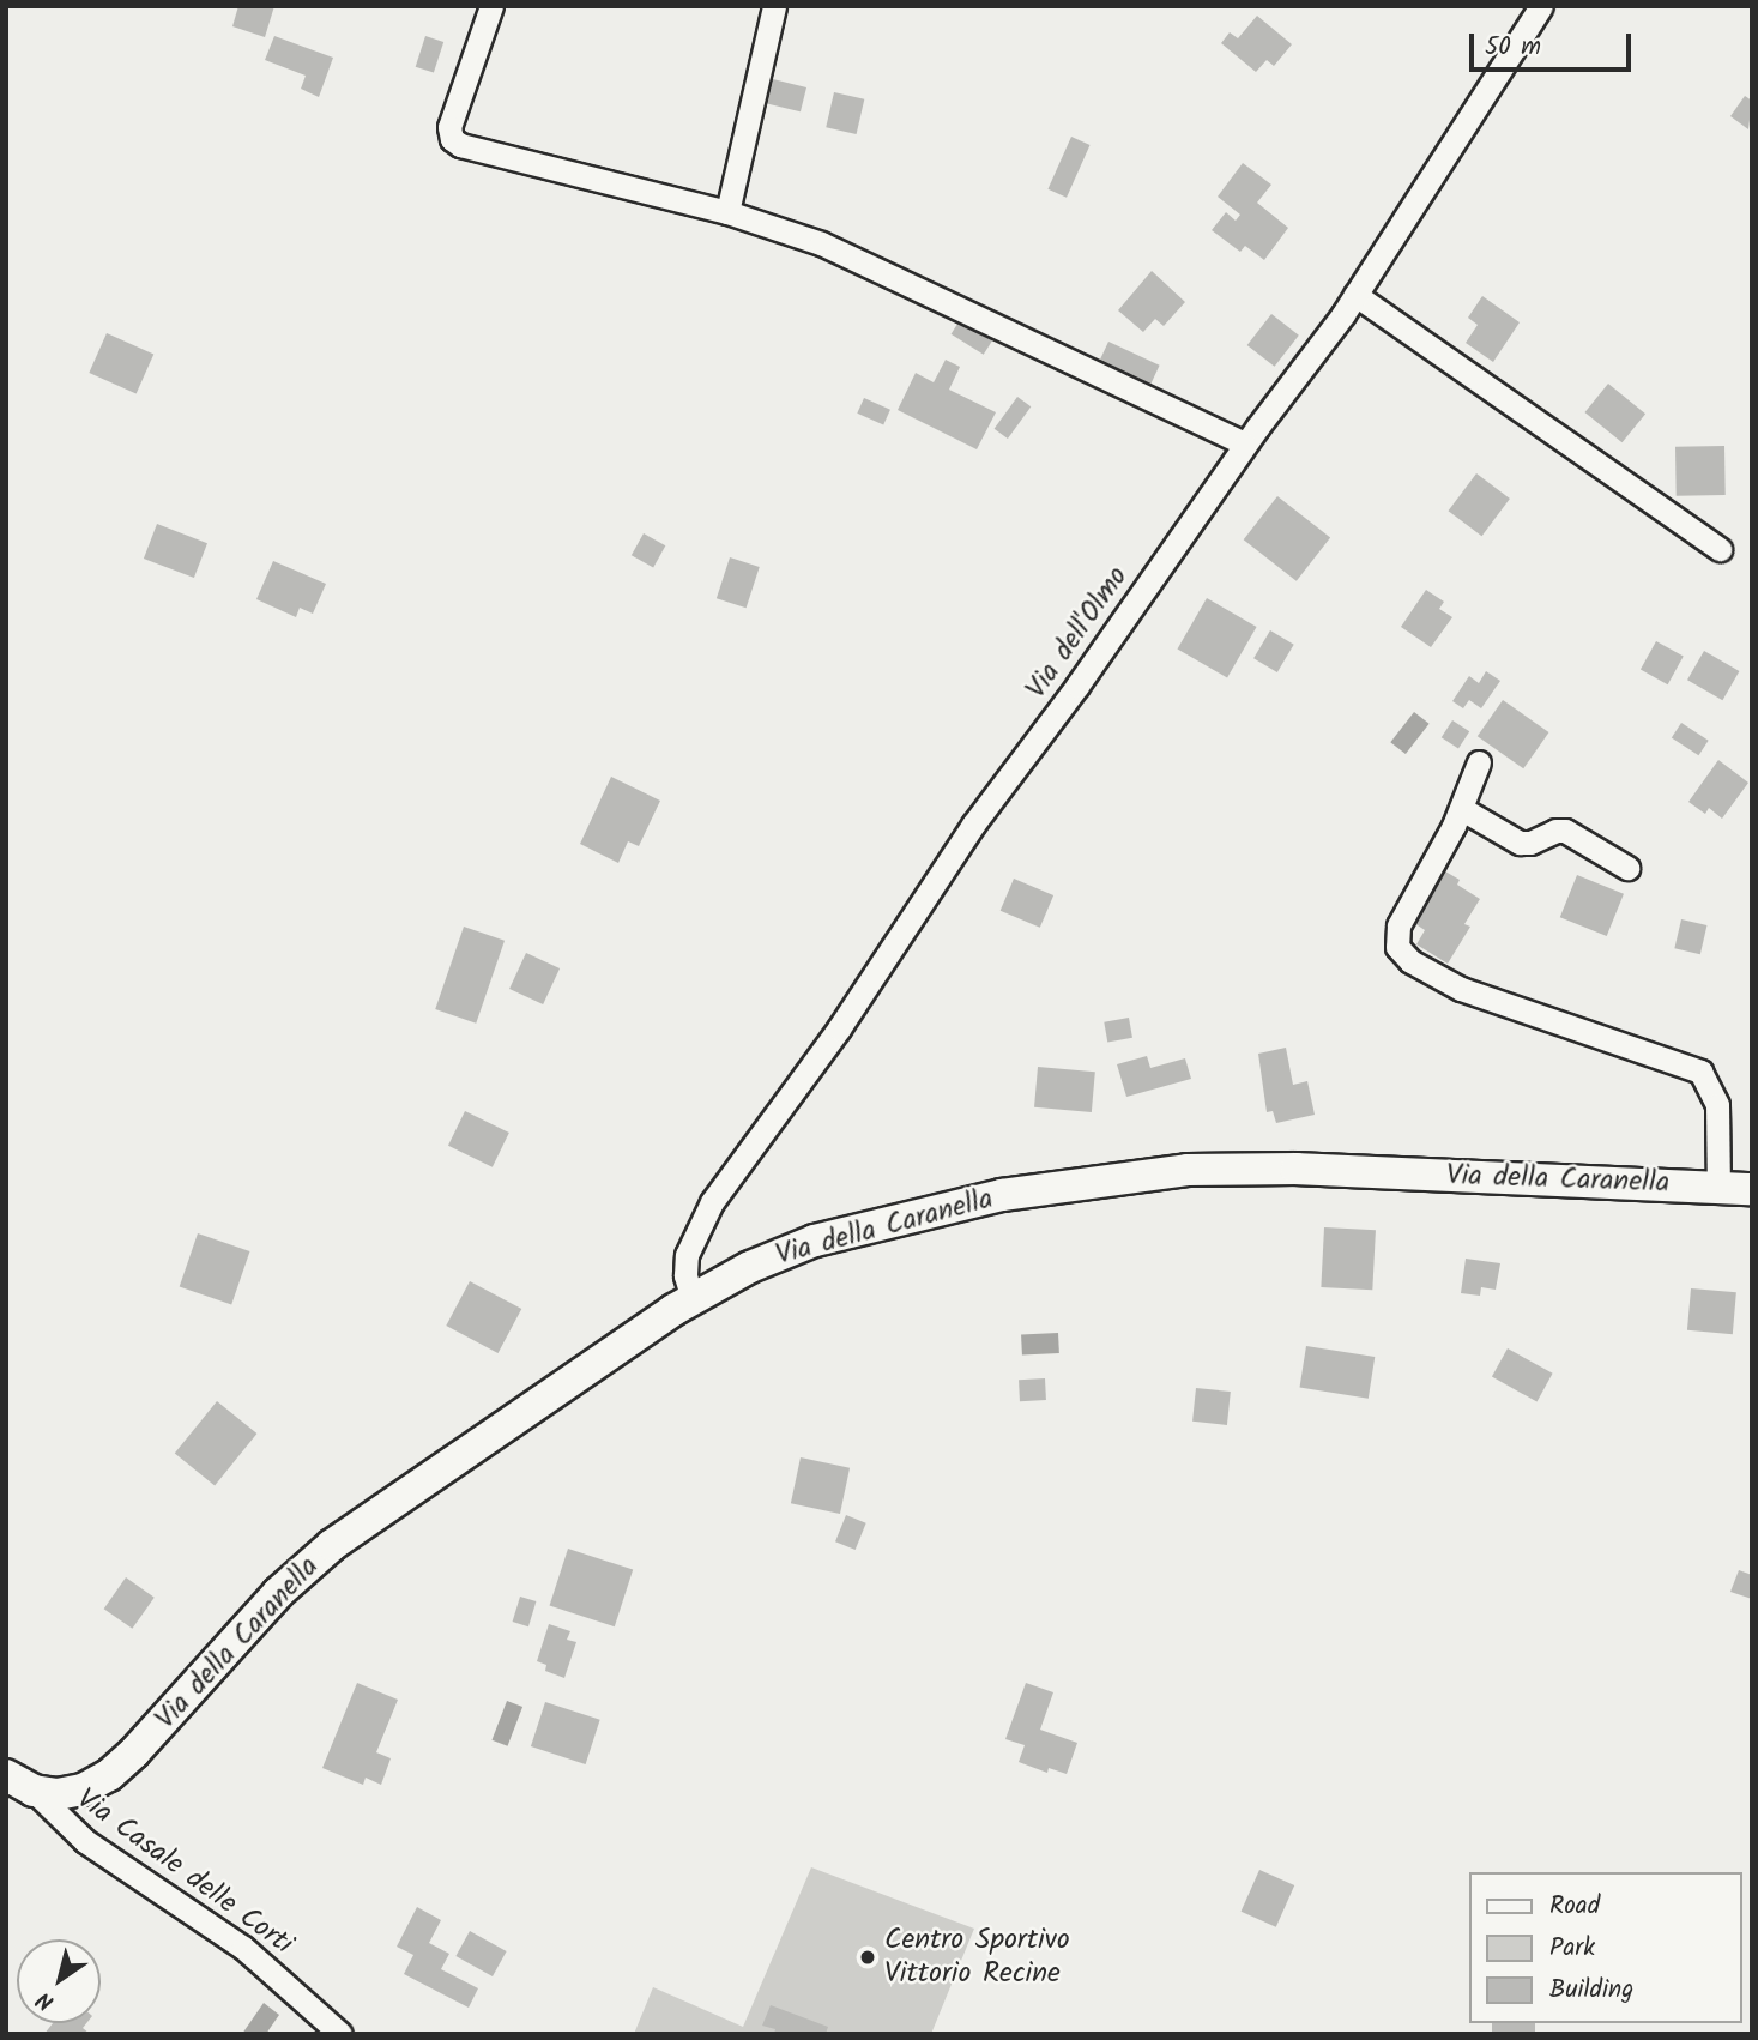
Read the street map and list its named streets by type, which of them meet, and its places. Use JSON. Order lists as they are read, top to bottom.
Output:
{
  "streets": {
    "main road": ["Via della Caranella"],
    "street": ["Via dell'Olmo", "Via Casale delle Corti"]
  },
  "crossings": [
    ["Via dell'Olmo", "Via della Caranella"],
    ["Via della Caranella", "Via Casale delle Corti"]
  ],
  "places": ["Centro Sportivo Vittorio Recine"],
  "legend": ["Road", "Park", "Building"],
  "scale_bar": "50 m",
  "north": "bottom left"
}
